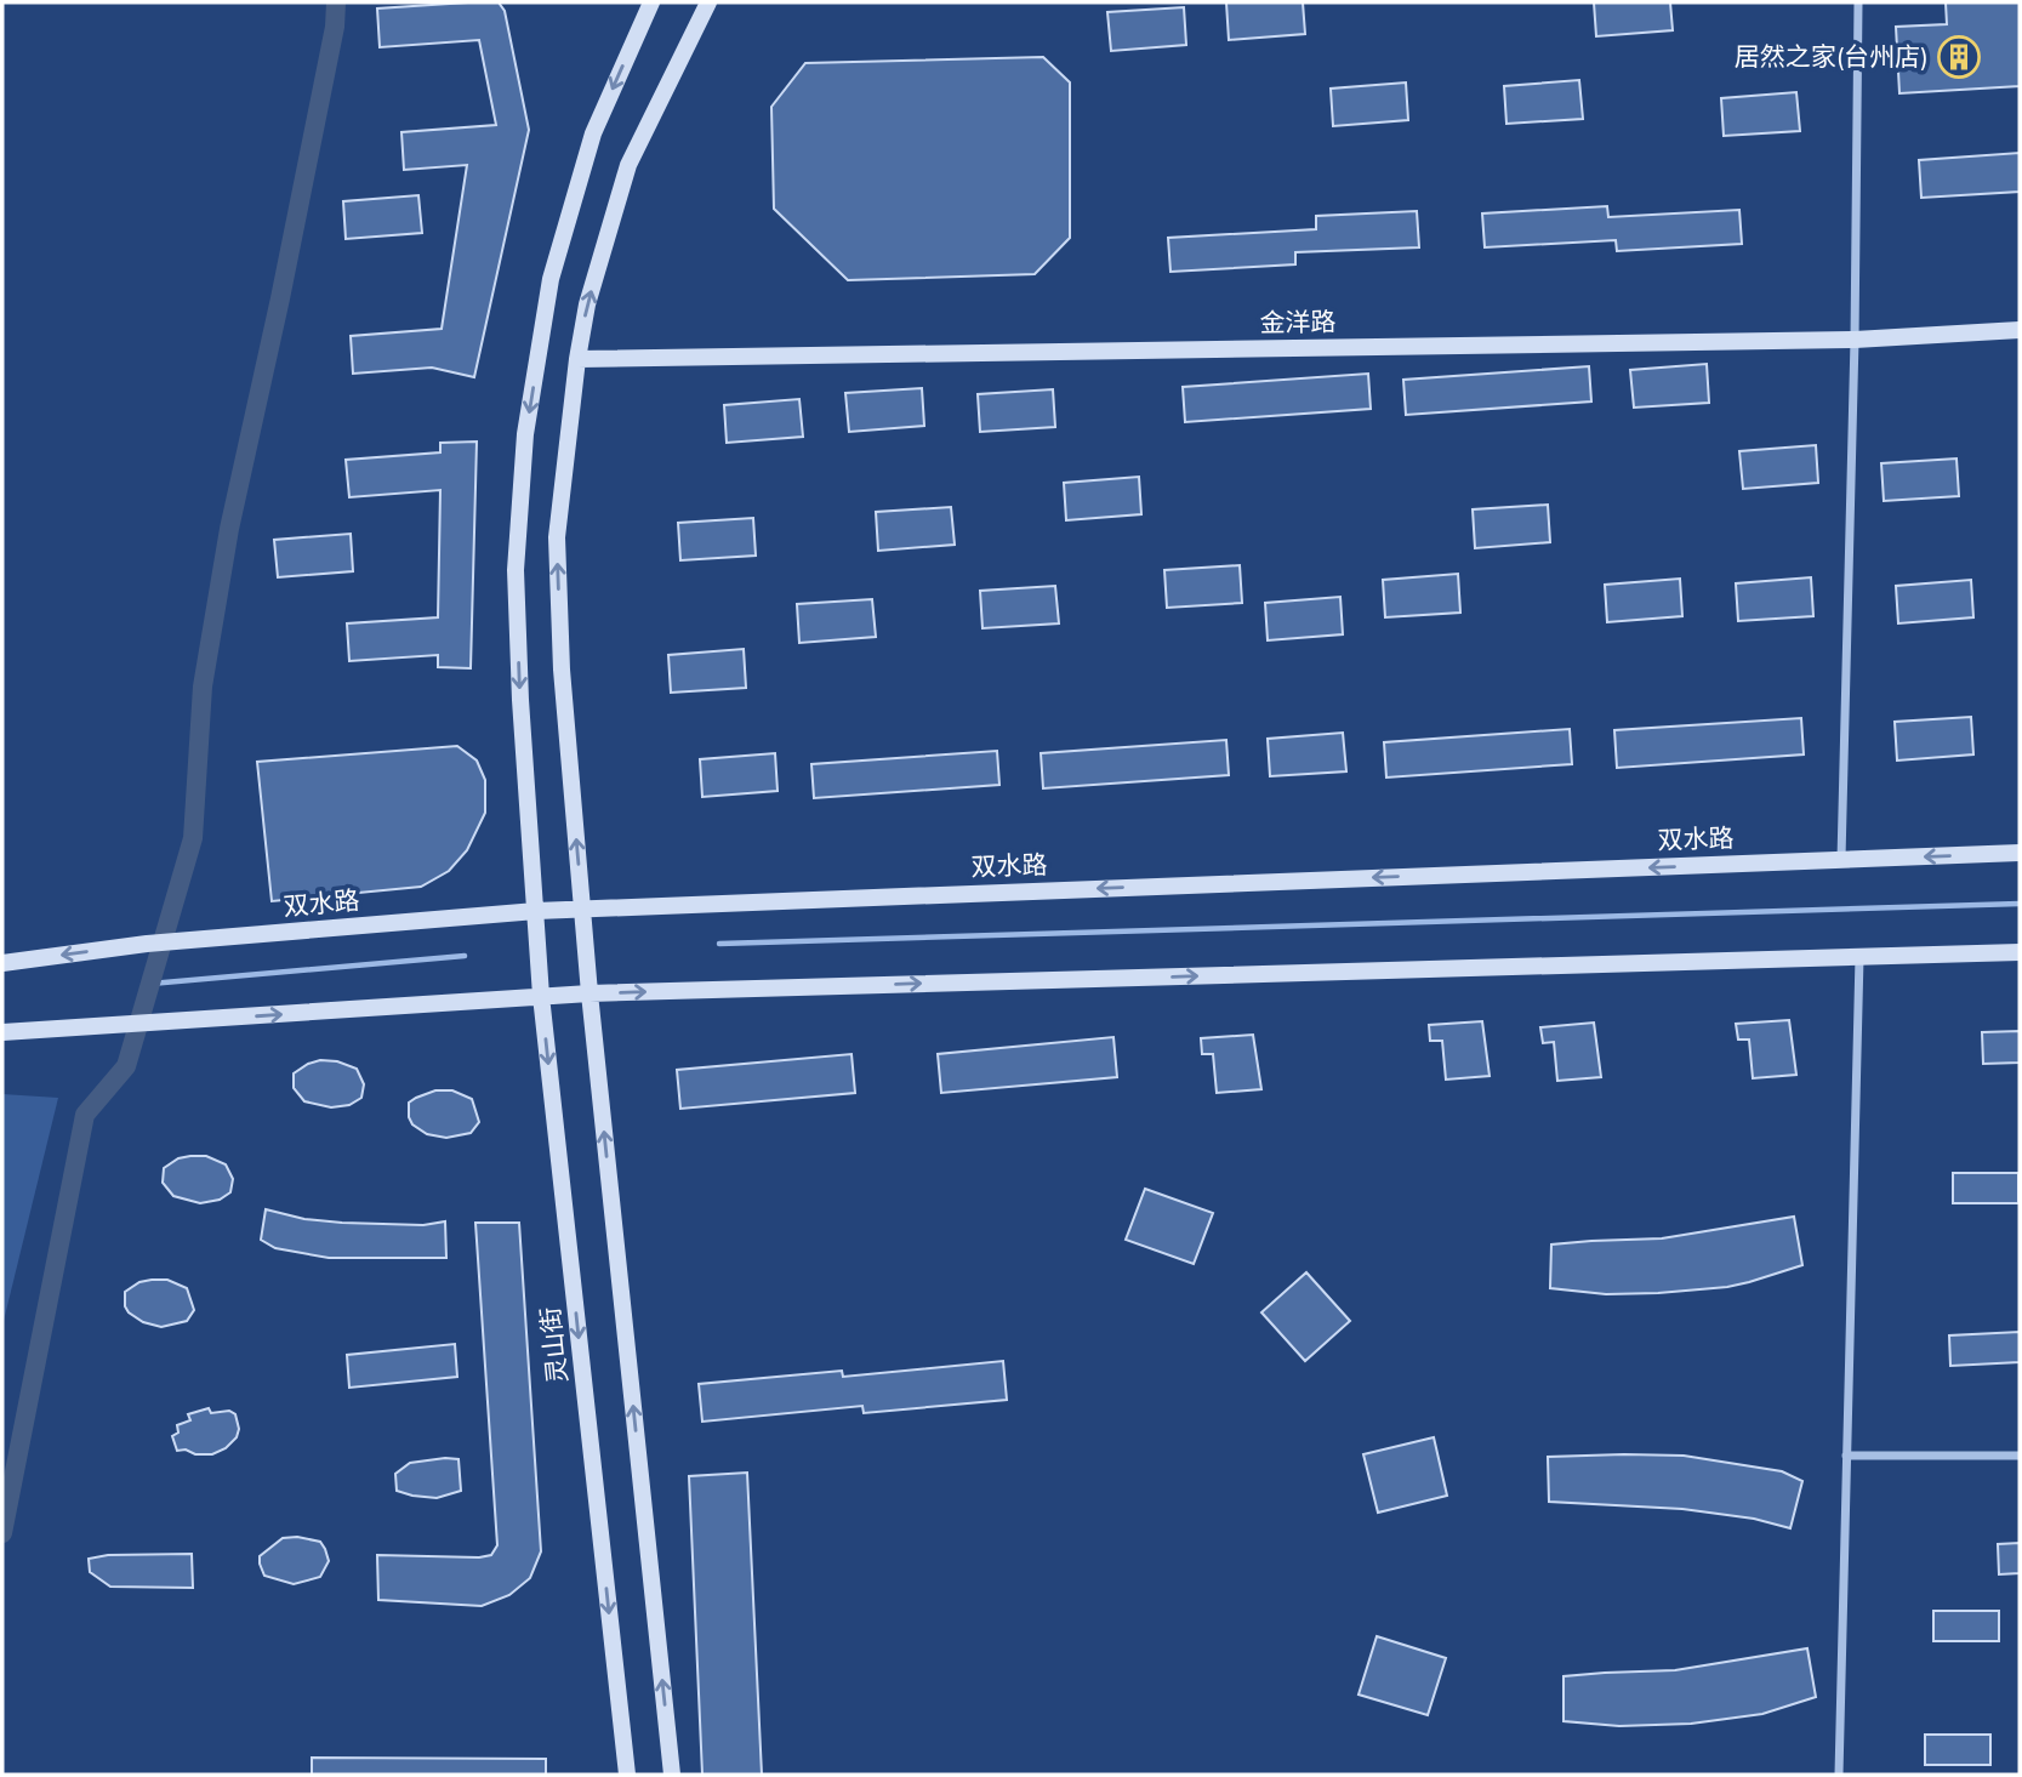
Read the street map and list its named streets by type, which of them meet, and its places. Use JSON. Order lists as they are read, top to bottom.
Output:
{
  "streets": {
    "main road": ["金洋路", "双水路", "灵山街"]
  },
  "crossings": [
    ["双水路", "灵山街"]
  ],
  "places": {
    "building": ["居然之家(台州店)"]
  }
}
